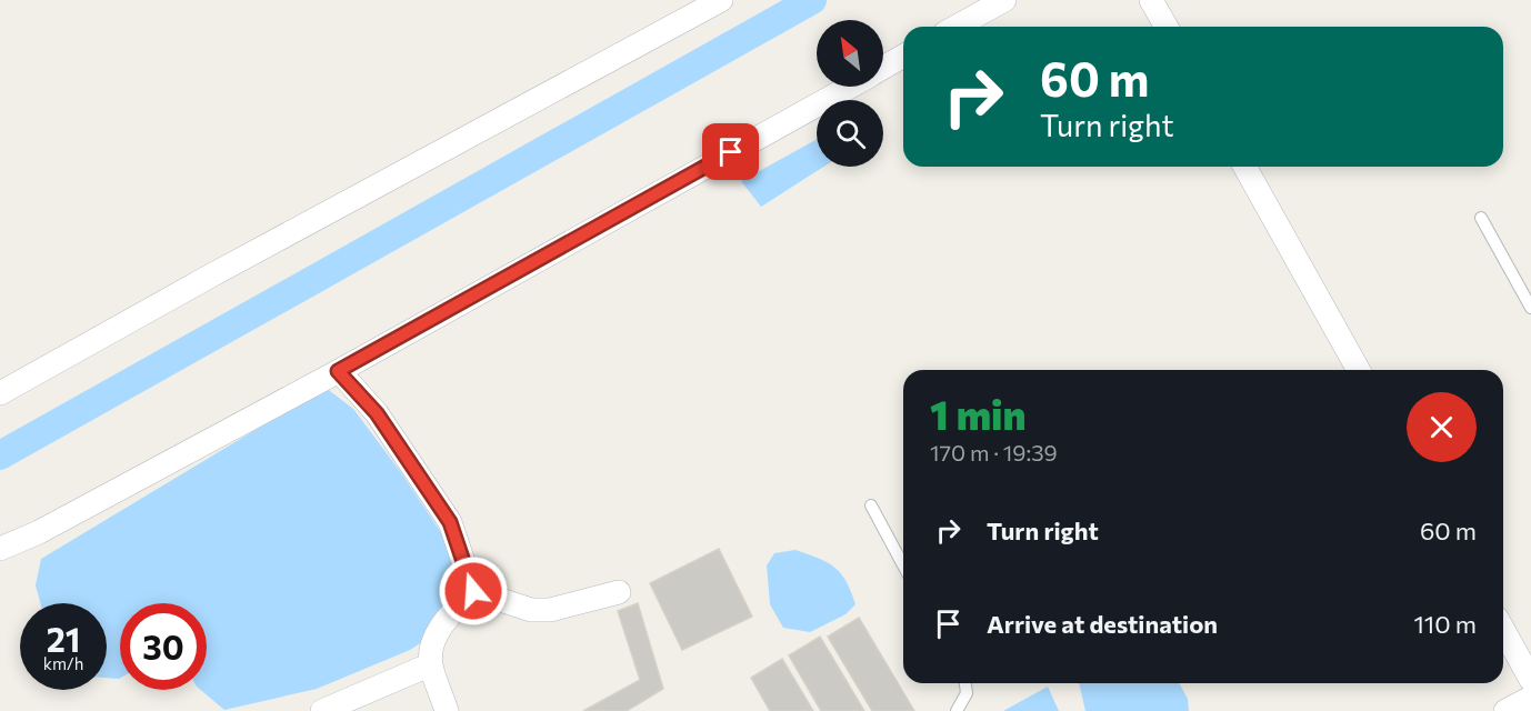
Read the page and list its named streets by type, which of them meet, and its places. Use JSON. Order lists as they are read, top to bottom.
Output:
{
  "north": "top left",
  "page": {
    "turn": ["60 m", "Turn right"],
    "heading": ["1 min", "170 m · 19:39"],
    "list": [
      {
        "name": "Turn right",
        "value": "60 m"
      },
      {
        "name": "Arrive at destination",
        "value": "110 m"
      }
    ],
    "speed": "21 km/h",
    "limit": "30"
  }
}
